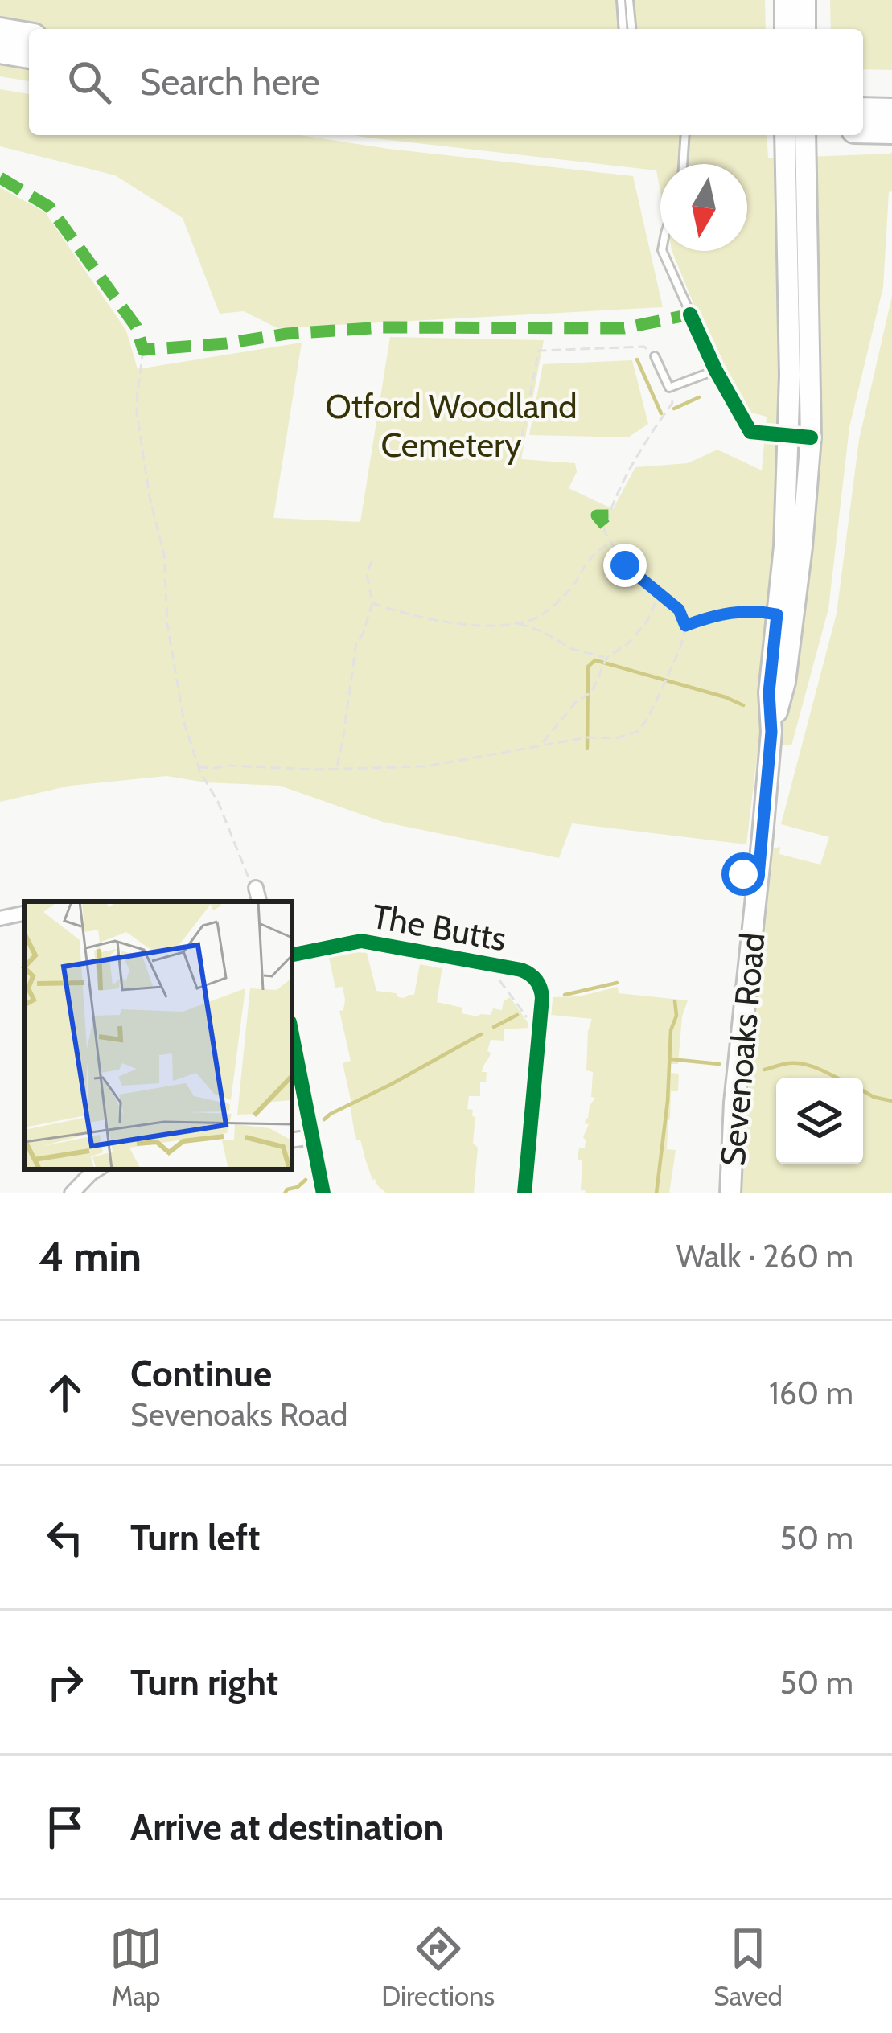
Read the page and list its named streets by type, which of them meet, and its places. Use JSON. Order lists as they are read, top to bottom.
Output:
{
  "streets": {
    "main road": ["Sevenoaks Road"],
    "street": ["The Butts"]
  },
  "parks": ["Otford Woodland Cemetery"],
  "north": "bottom",
  "page": {
    "search": "Search here",
    "heading": ["4 min", "Walk · 260 m"],
    "list": [
      ["Continue", "Sevenoaks Road", "160 m"],
      ["Turn left", "50 m"],
      ["Turn right", "50 m"],
      "Arrive at destination"
    ],
    "nav": ["Map", "Directions", "Saved"]
  }
}
